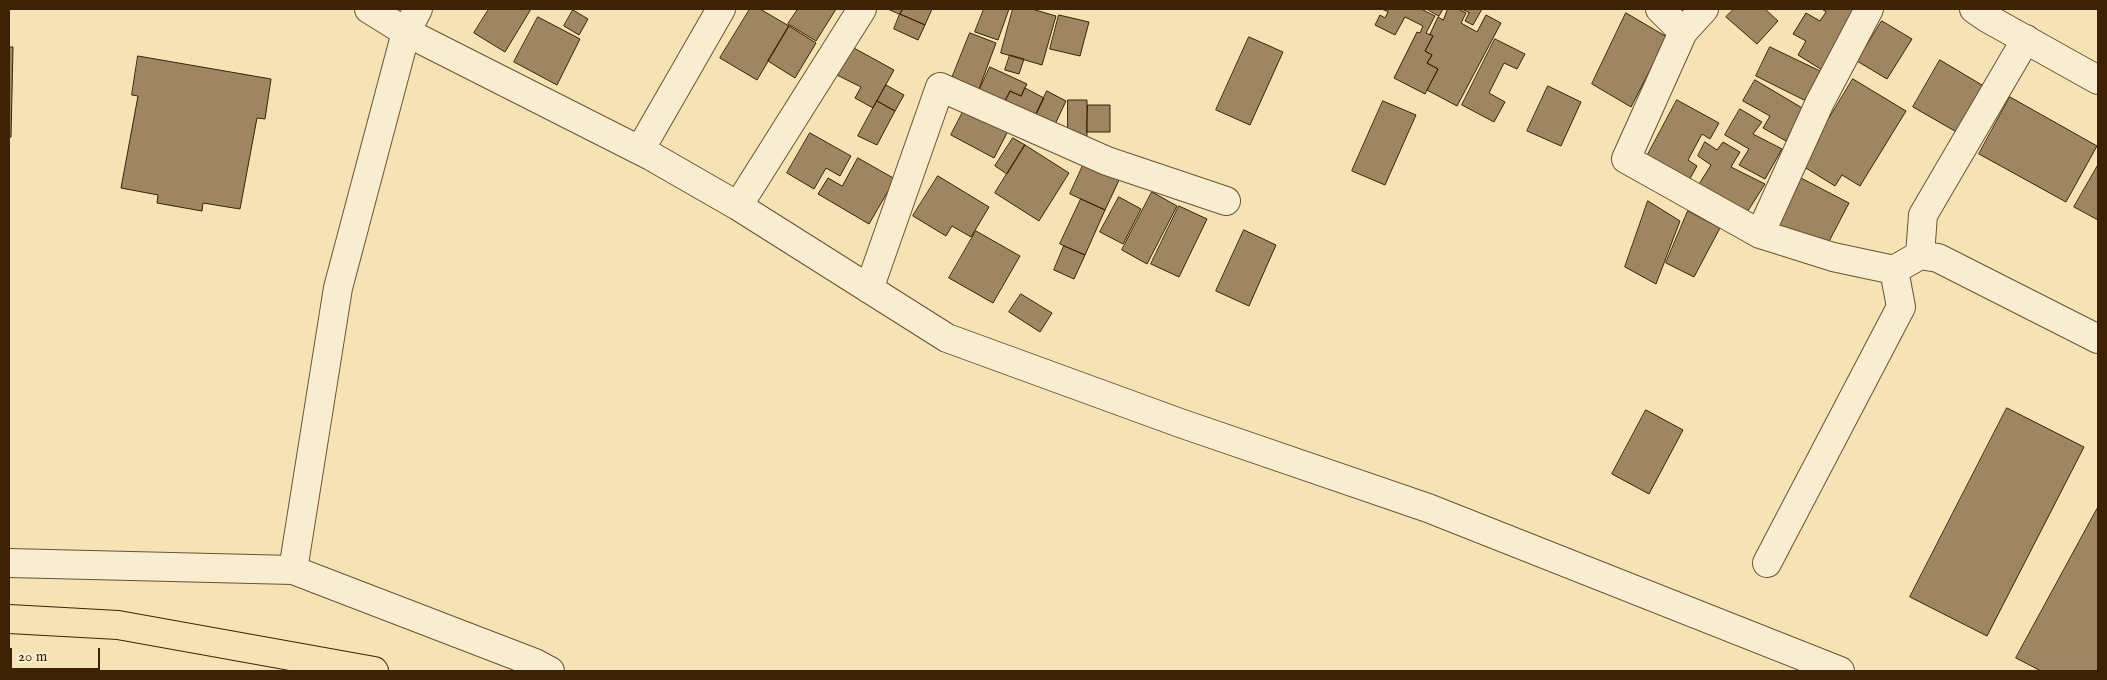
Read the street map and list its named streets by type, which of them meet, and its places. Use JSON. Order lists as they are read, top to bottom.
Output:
{
  "scale_bar": "20 m"
}
